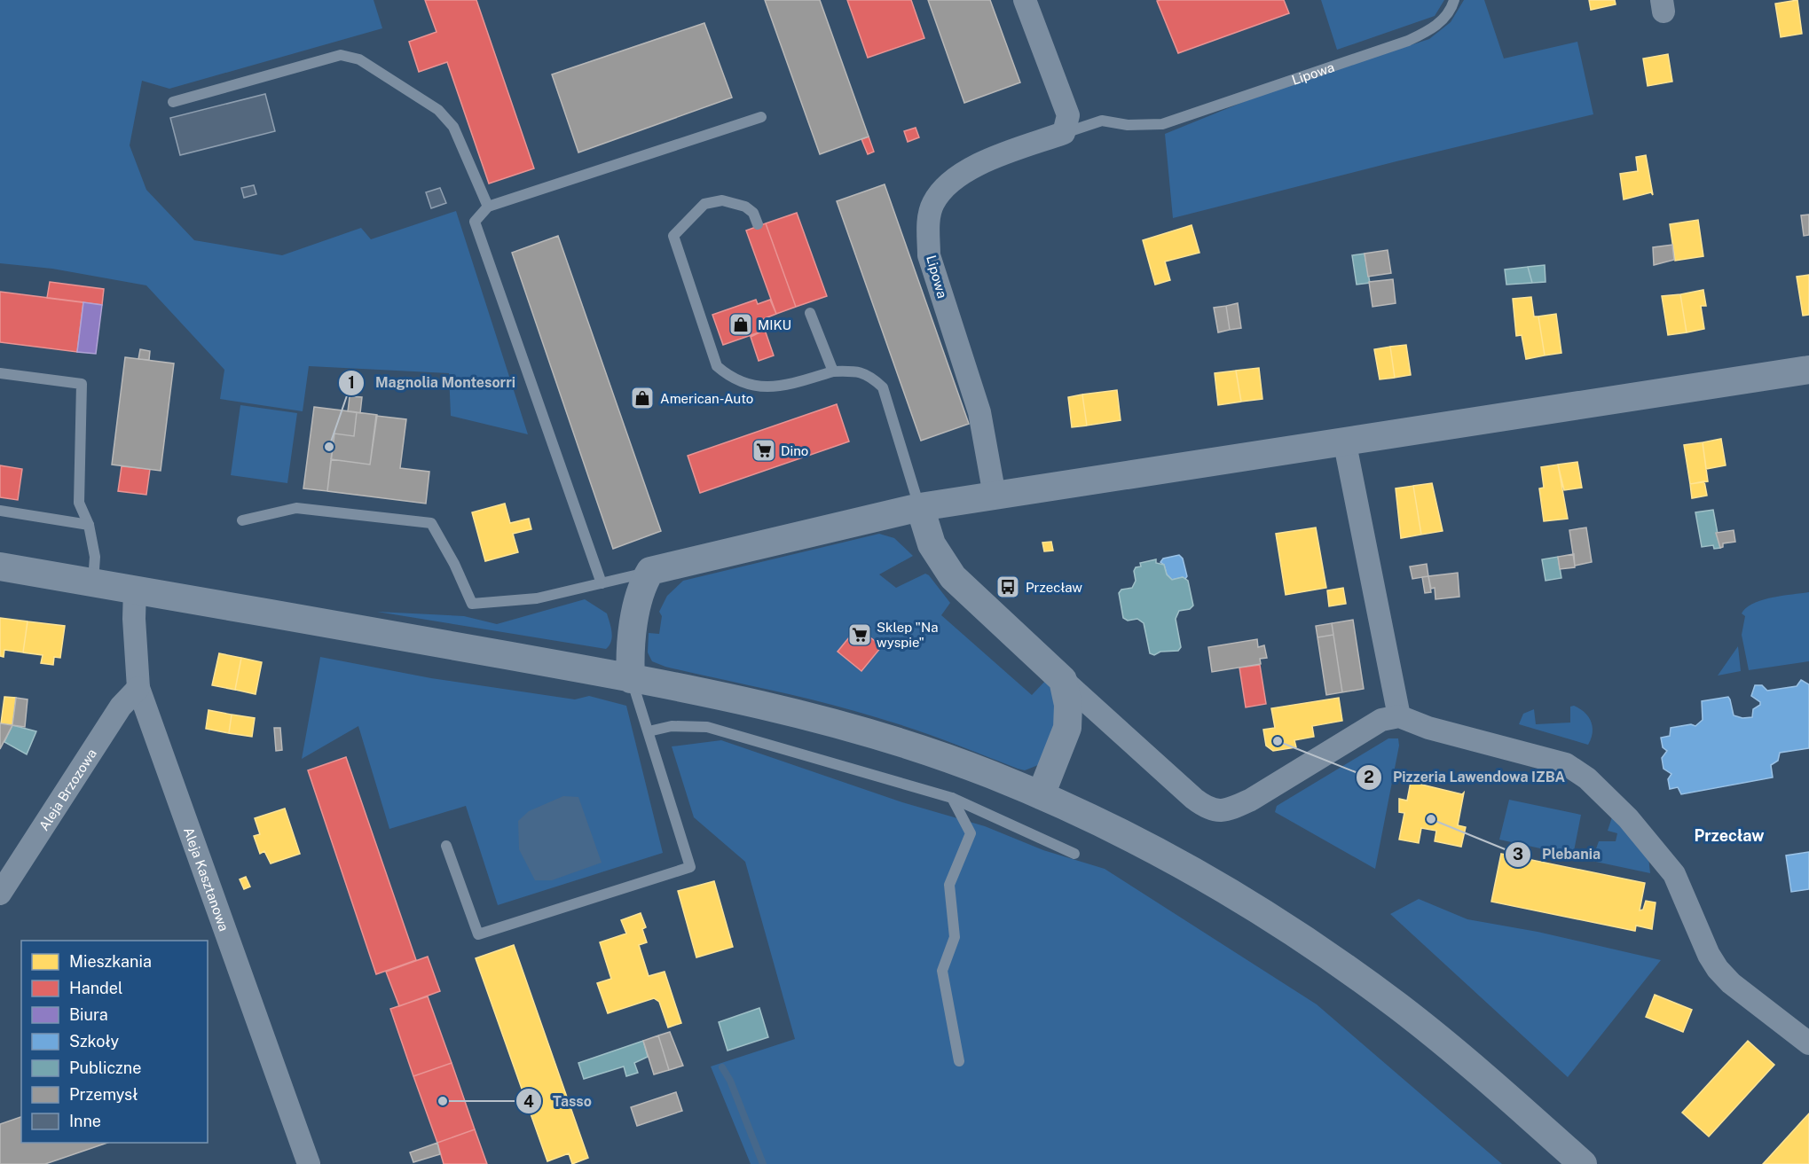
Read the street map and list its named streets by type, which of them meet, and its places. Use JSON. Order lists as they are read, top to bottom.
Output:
{
  "streets": {
    "street": ["Lipowa", "Aleja Brzozowa", "Aleja Kasztanowa"]
  },
  "crossings": [
    ["Aleja Brzozowa", "Aleja Kasztanowa"]
  ],
  "districts": ["Przecław"],
  "places": {
    "shop": ["MIKU", "American-Auto"],
    "other": [
      "Magnolia Montesorri",
      "Pizzeria Lawendowa IZBA",
      "Plebania",
      "Tasso"
    ],
    "supermarket": ["Dino", "Sklep \"Na wyspie\""],
    "bus stop": ["Przecław"]
  },
  "legend": [
    "Mieszkania",
    "Handel",
    "Biura",
    "Szkoły",
    "Publiczne",
    "Przemysł",
    "Inne"
  ]
}
